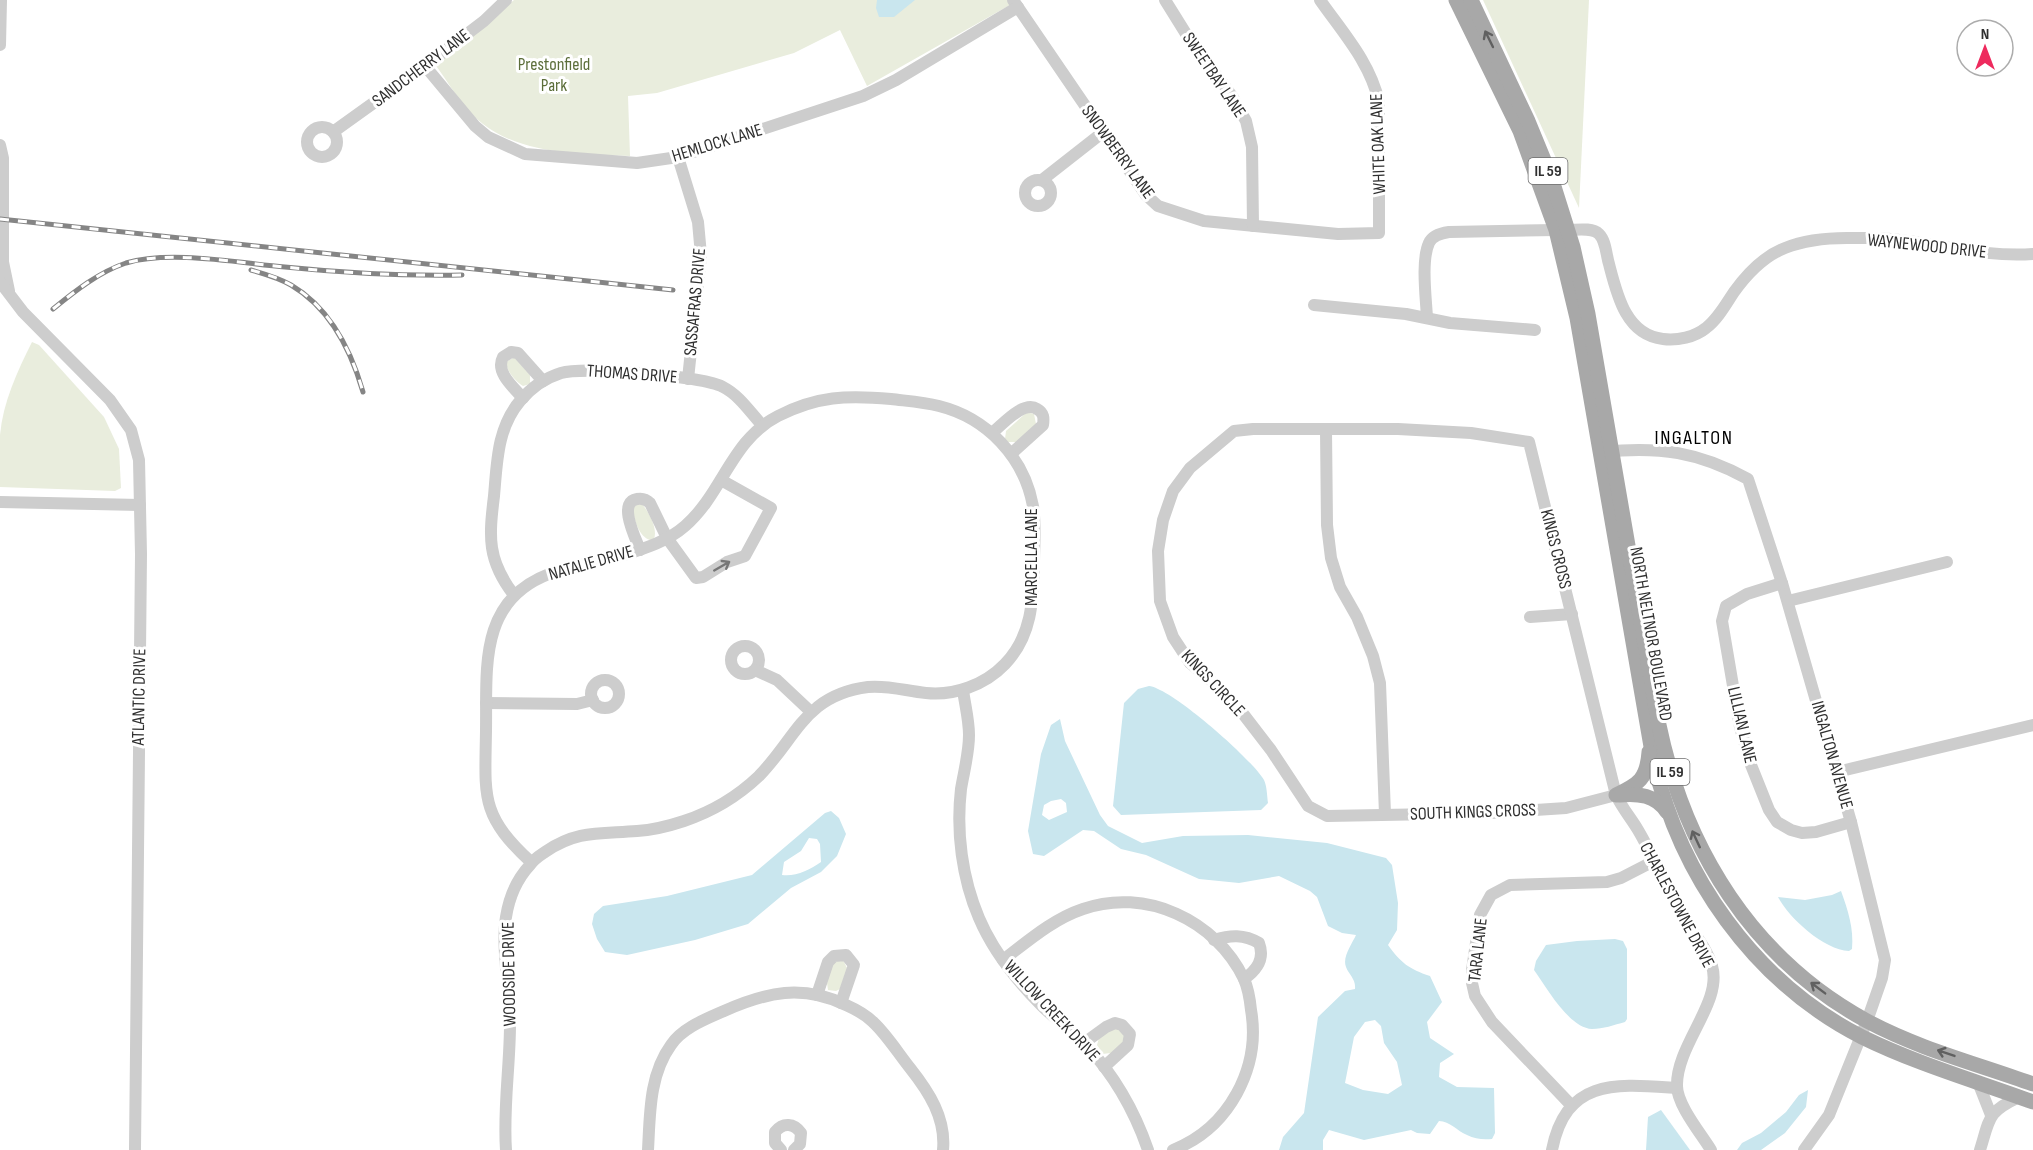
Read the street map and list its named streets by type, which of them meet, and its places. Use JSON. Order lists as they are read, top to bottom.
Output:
{
  "streets": {
    "main road": ["IL 59", "NORTH NELTNOR BOULEVARD"],
    "street": [
      "SANDCHERRY LANE",
      "SWEETBAY LANE",
      "HEMLOCK LANE",
      "WHITE OAK LANE",
      "SNOWBERRY LANE",
      "WAYNEWOOD DRIVE",
      "SASSAFRAS DRIVE",
      "THOMAS DRIVE",
      "KINGS CROSS",
      "MARCELLA LANE",
      "NATALIE DRIVE",
      "KINGS CIRCLE",
      "ATLANTIC DRIVE",
      "LILLIAN LANE",
      "INGALTON AVENUE",
      "SOUTH KINGS CROSS",
      "CHARLESTOWNE DRIVE",
      "TARA LANE",
      "WOODSIDE DRIVE",
      "WILLOW CREEK DRIVE"
    ]
  },
  "crossings": [
    ["SANDCHERRY LANE", "HEMLOCK LANE"],
    ["SWEETBAY LANE", "SNOWBERRY LANE"],
    ["HEMLOCK LANE", "SNOWBERRY LANE"],
    ["HEMLOCK LANE", "SASSAFRAS DRIVE"],
    ["WHITE OAK LANE", "SNOWBERRY LANE"],
    ["WAYNEWOOD DRIVE", "NORTH NELTNOR BOULEVARD"],
    ["SASSAFRAS DRIVE", "THOMAS DRIVE"],
    ["THOMAS DRIVE", "MARCELLA LANE"],
    ["THOMAS DRIVE", "NATALIE DRIVE"],
    ["KINGS CROSS", "KINGS CIRCLE"],
    ["KINGS CROSS", "SOUTH KINGS CROSS"],
    ["KINGS CROSS", "CHARLESTOWNE DRIVE"],
    ["MARCELLA LANE", "NATALIE DRIVE"],
    ["MARCELLA LANE", "WOODSIDE DRIVE"],
    ["MARCELLA LANE", "WILLOW CREEK DRIVE"],
    ["NATALIE DRIVE", "WOODSIDE DRIVE"],
    ["NORTH NELTNOR BOULEVARD", "INGALTON AVENUE"],
    ["KINGS CIRCLE", "SOUTH KINGS CROSS"],
    ["LILLIAN LANE", "INGALTON AVENUE"],
    ["SOUTH KINGS CROSS", "CHARLESTOWNE DRIVE"],
    ["CHARLESTOWNE DRIVE", "TARA LANE"],
    ["WOODSIDE DRIVE", "WILLOW CREEK DRIVE"]
  ],
  "districts": ["INGALTON"],
  "parks": ["Prestonfield Park"],
  "north": "top"
}
